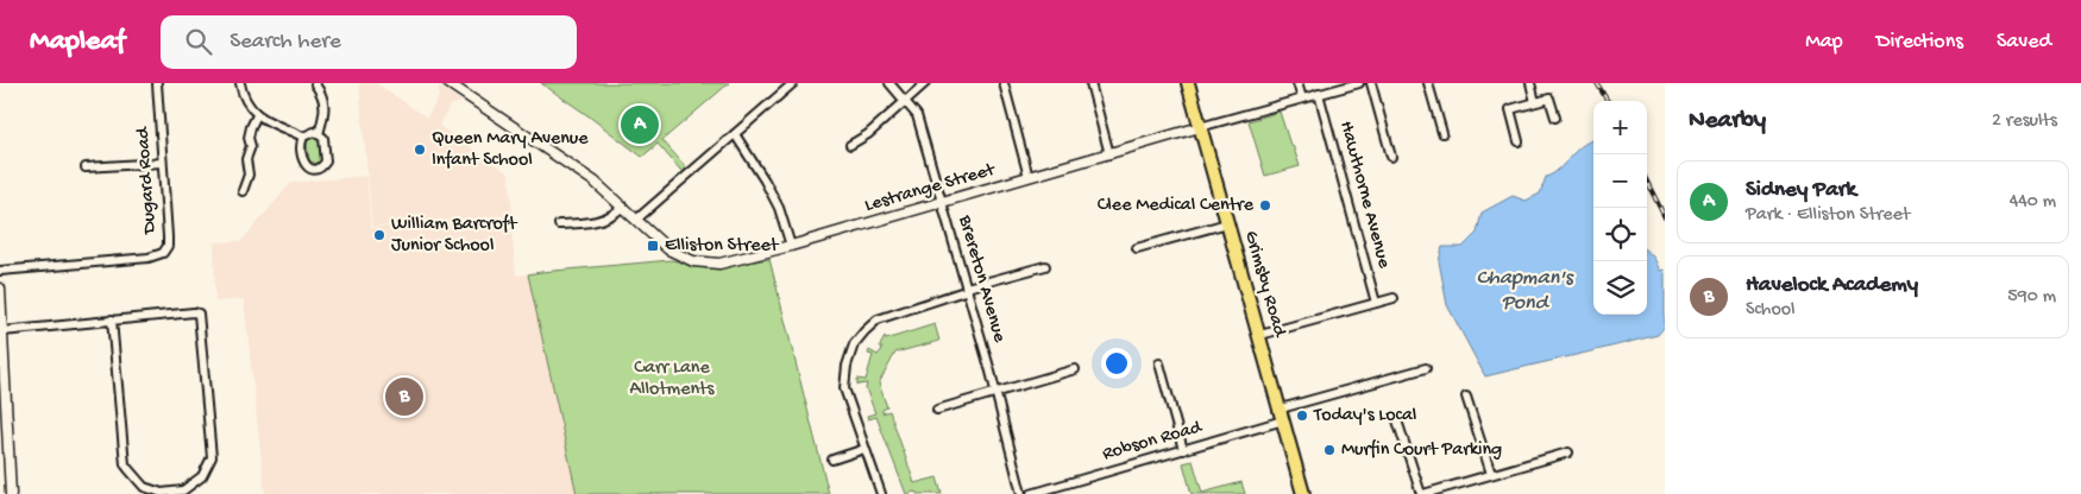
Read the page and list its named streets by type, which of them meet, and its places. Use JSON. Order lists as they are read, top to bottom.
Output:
{
  "streets": {
    "main road": ["Grimsby Road"],
    "street": [
      "Dugard Road",
      "Lestrange Street",
      "Hawthorne Avenue",
      "Brereton Avenue",
      "Robson Road"
    ]
  },
  "crossings": [
    ["Lestrange Street", "Brereton Avenue"],
    ["Lestrange Street", "Grimsby Road"],
    ["Grimsby Road", "Robson Road"]
  ],
  "water": ["Chapman's Pond"],
  "parks": ["Carr Lane Allotments"],
  "places": {
    "other": [
      "Queen Mary Avenue Infant School",
      "Clee Medical Centre",
      "William Barcroft Junior School",
      "Today's Local",
      "Murfin Court Parking"
    ],
    "transit": ["Elliston Street"]
  },
  "page": {
    "header": "Mapleaf",
    "search": "Search here",
    "nav": ["Map", "Directions", "Saved"],
    "heading": ["Nearby", "2 results"],
    "map_buttons": ["+", "−"],
    "pins": ["A", "B"],
    "list": [
      {
        "mark": "A",
        "name": "Sidney Park",
        "note": "Park · Elliston Street",
        "value": "440 m"
      },
      {
        "mark": "B",
        "name": "Havelock Academy",
        "note": "School",
        "value": "590 m"
      }
    ]
  }
}
